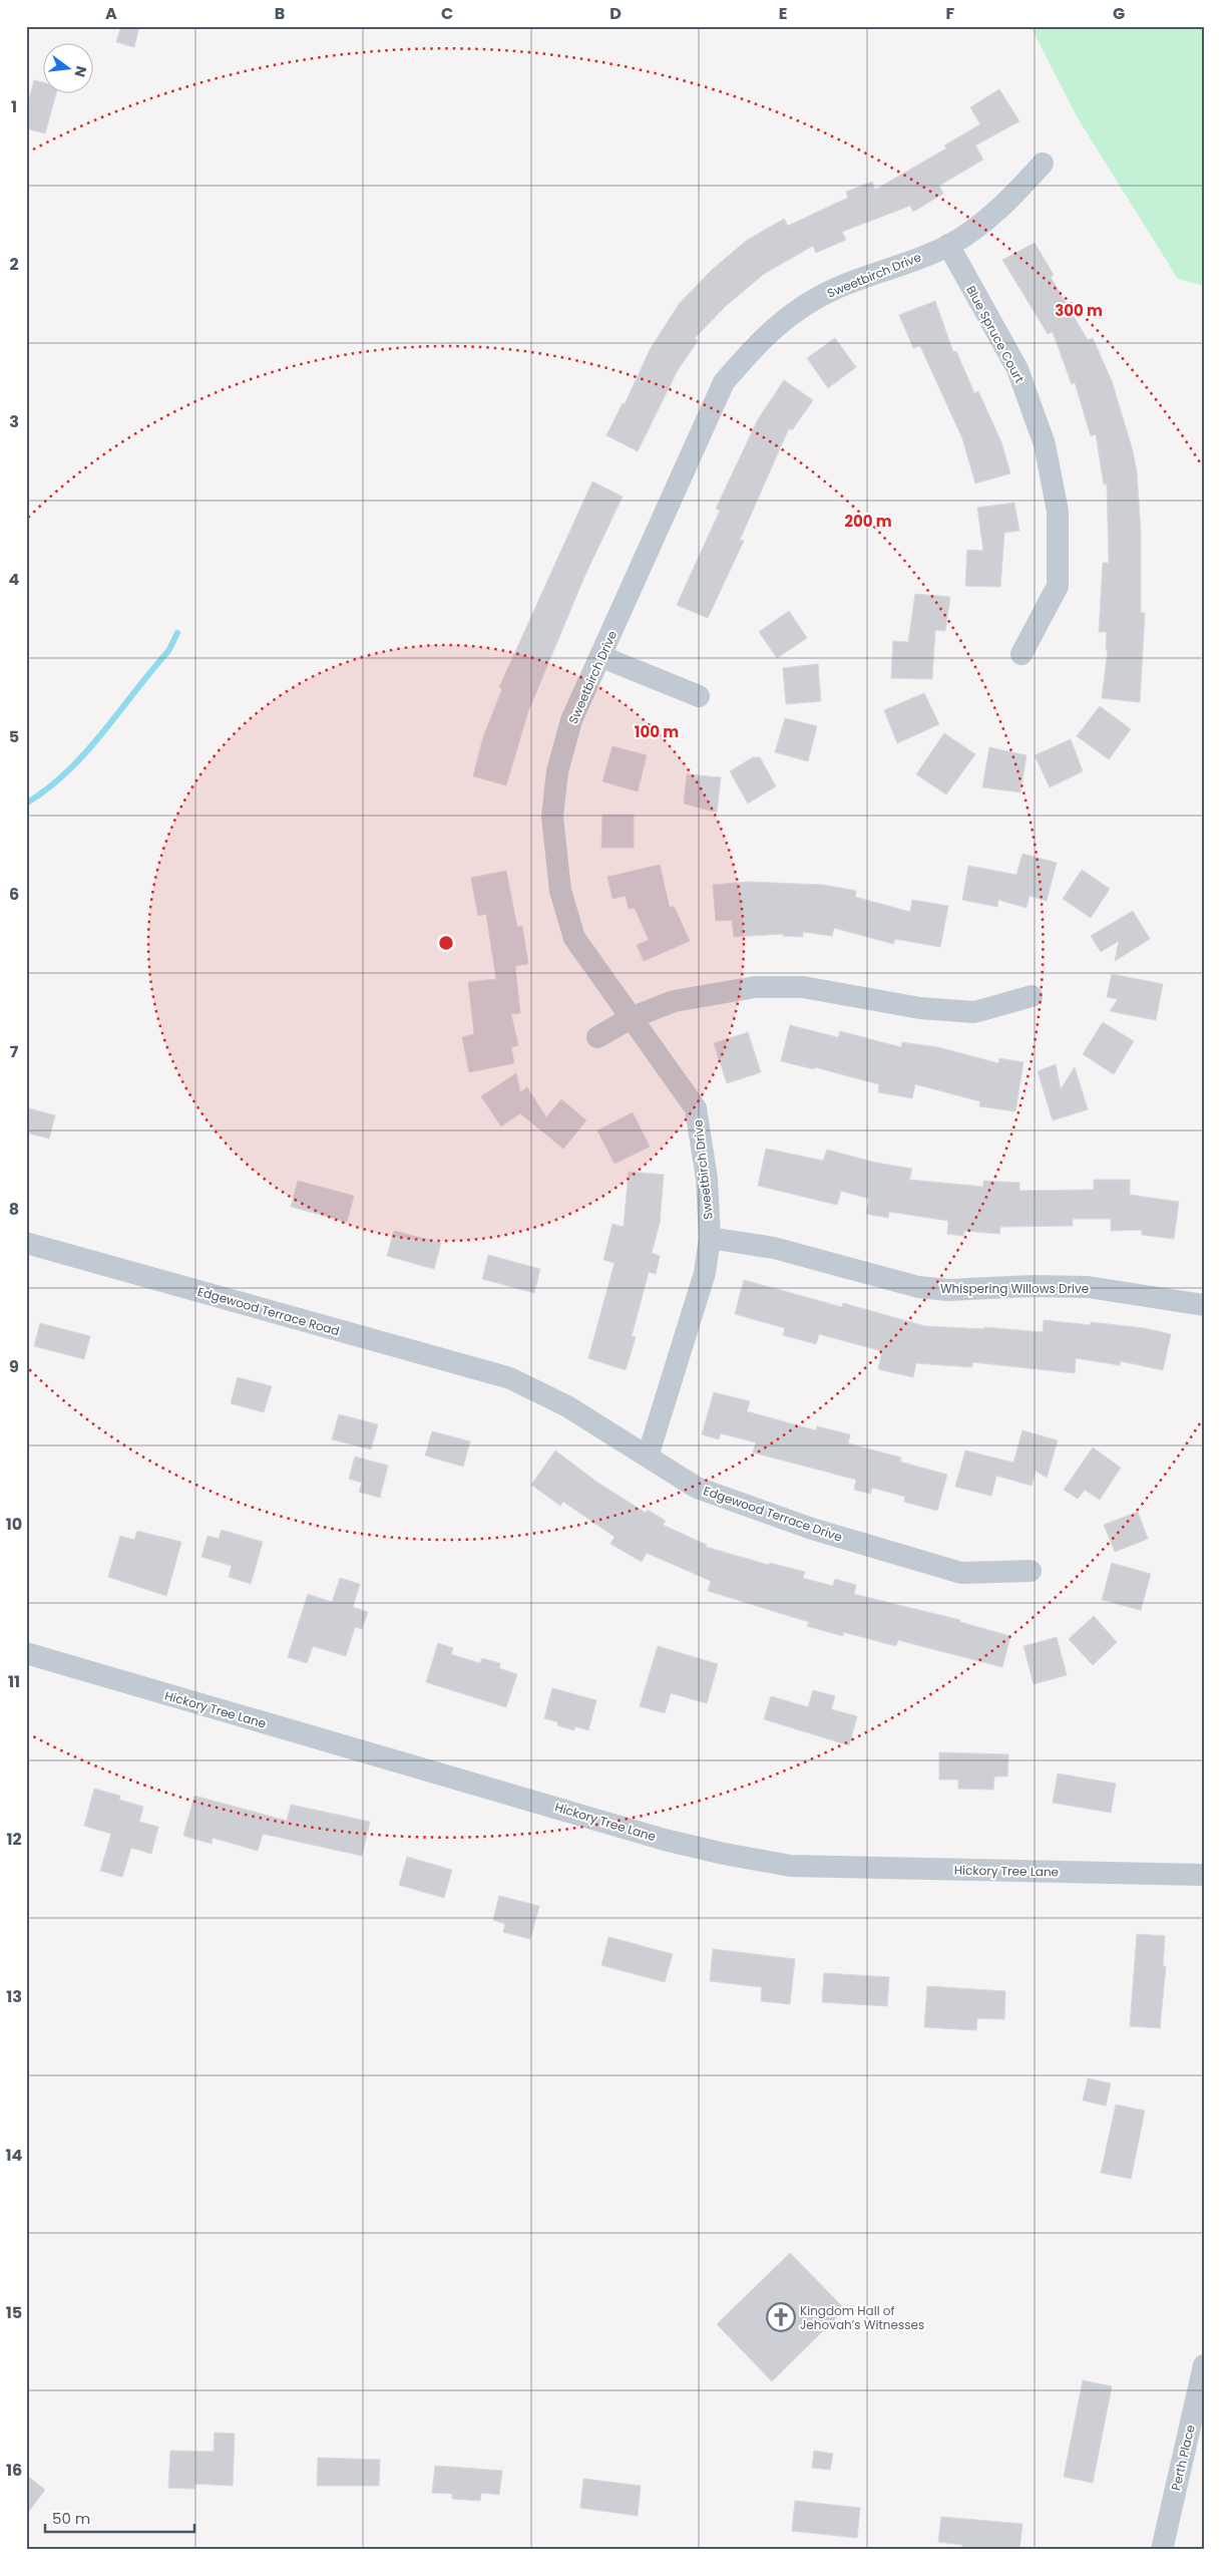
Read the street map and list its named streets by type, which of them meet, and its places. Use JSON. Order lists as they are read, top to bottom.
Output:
{
  "streets": {
    "street": [
      "Sweetbirch Drive",
      "Blue Spruce Court",
      "Whispering Willows Drive",
      "Edgewood Terrace Road",
      "Edgewood Terrace Drive",
      "Hickory Tree Lane",
      "Perth Place"
    ]
  },
  "crossings": [
    ["Sweetbirch Drive", "Blue Spruce Court"],
    ["Sweetbirch Drive", "Whispering Willows Drive"],
    ["Sweetbirch Drive", "Edgewood Terrace Drive"],
    ["Edgewood Terrace Road", "Edgewood Terrace Drive"]
  ],
  "places": {
    "church": ["Kingdom Hall of Jehovah’s Witnesses"]
  },
  "scale_bar": "50 m",
  "north": "right",
  "grid": {
    "columns": [
      "A",
      "B",
      "C",
      "D",
      "E",
      "F",
      "G"
    ],
    "rows": [
      "1",
      "2",
      "3",
      "4",
      "5",
      "6",
      "7",
      "8",
      "9",
      "10",
      "11",
      "12",
      "13",
      "14",
      "15",
      "16"
    ]
  },
  "rings": ["300 m", "200 m", "100 m"]
}
